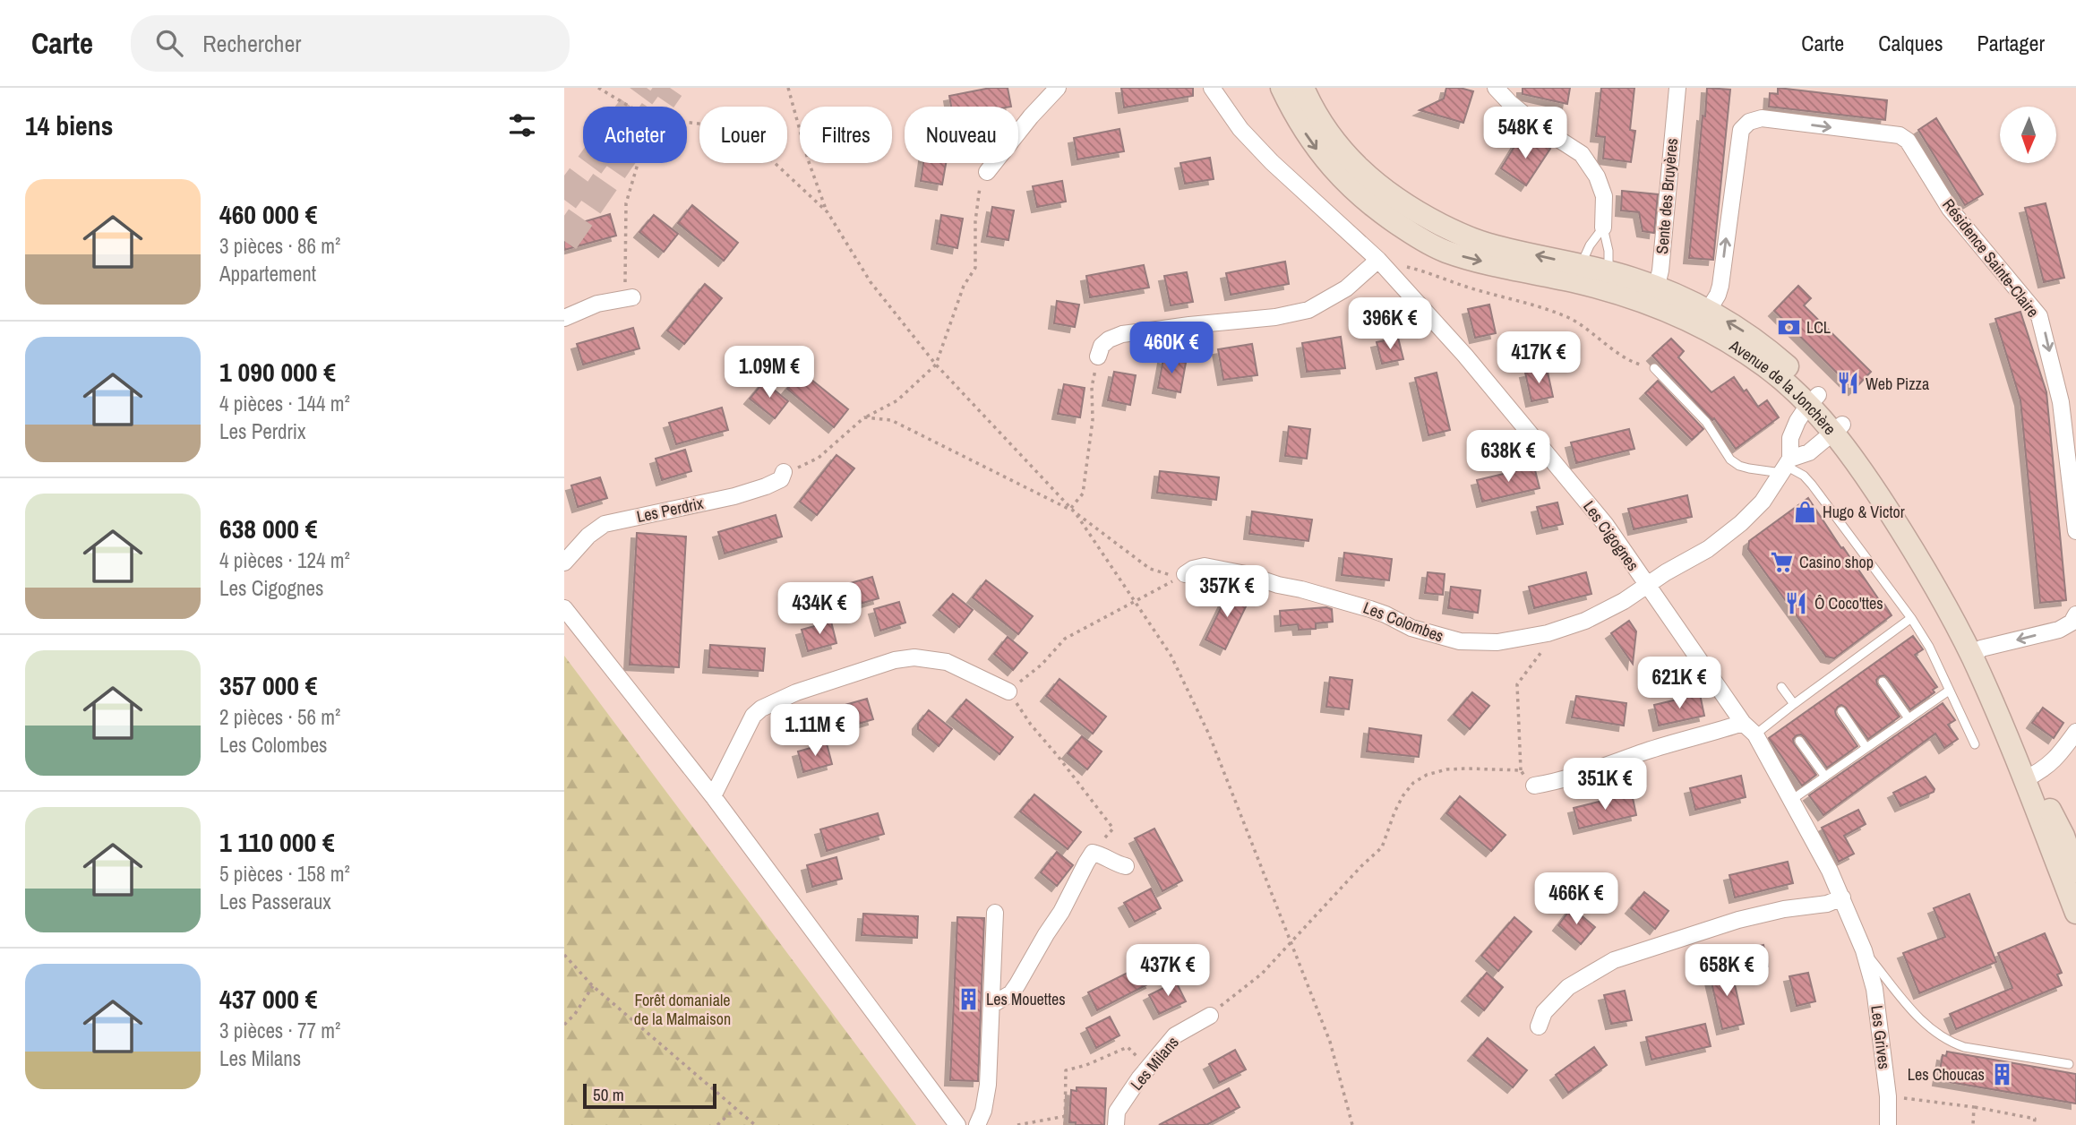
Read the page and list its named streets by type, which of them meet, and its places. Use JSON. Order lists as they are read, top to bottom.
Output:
{
  "streets": {
    "street": [
      "Sente des Bruyères",
      "Résidence Sainte-Claire",
      "Avenue de la Jonchère",
      "Les Perdrix",
      "Les Cigognes",
      "Les Colombes",
      "Les Grives",
      "Les Milans"
    ]
  },
  "crossings": [
    ["Sente des Bruyères", "Avenue de la Jonchère"],
    ["Résidence Sainte-Claire", "Avenue de la Jonchère"],
    ["Avenue de la Jonchère", "Les Colombes"],
    ["Les Cigognes", "Les Colombes"],
    ["Les Cigognes", "Les Grives"]
  ],
  "parks": ["Forêt domaniale de la Malmaison"],
  "places": {
    "bank": ["LCL"],
    "restaurant": ["Web Pizza", "Ô Coco'ttes"],
    "shop": ["Hugo & Victor"],
    "supermarket": ["Casino shop"],
    "building": ["Les Mouettes", "Les Choucas"]
  },
  "scale_bar": "50 m",
  "north": "bottom",
  "page": {
    "header": "Carte",
    "search": "Rechercher",
    "nav": ["Carte", "Calques", "Partager"],
    "heading": "14 biens",
    "price": [
      "548K €",
      "396K €",
      "460K €",
      "417K €",
      "1.09M €",
      "638K €",
      "357K €",
      "434K €",
      "621K €",
      "1.11M €",
      "351K €",
      "466K €",
      "437K €",
      "658K €"
    ],
    "chip": [
      "Acheter",
      "Louer",
      "Filtres",
      "Nouveau"
    ],
    "list": [
      {
        "name": "460 000 €",
        "note": "3 pièces · 86 m² · Appartement"
      },
      {
        "name": "1 090 000 €",
        "note": "4 pièces · 144 m² · Les Perdrix"
      },
      {
        "name": "638 000 €",
        "note": "4 pièces · 124 m² · Les Cigognes"
      },
      {
        "name": "357 000 €",
        "note": "2 pièces · 56 m² · Les Colombes"
      },
      {
        "name": "1 110 000 €",
        "note": "5 pièces · 158 m² · Les Passeraux"
      },
      {
        "name": "437 000 €",
        "note": "3 pièces · 77 m² · Les Milans"
      }
    ],
    "scale": "50 m"
  }
}
